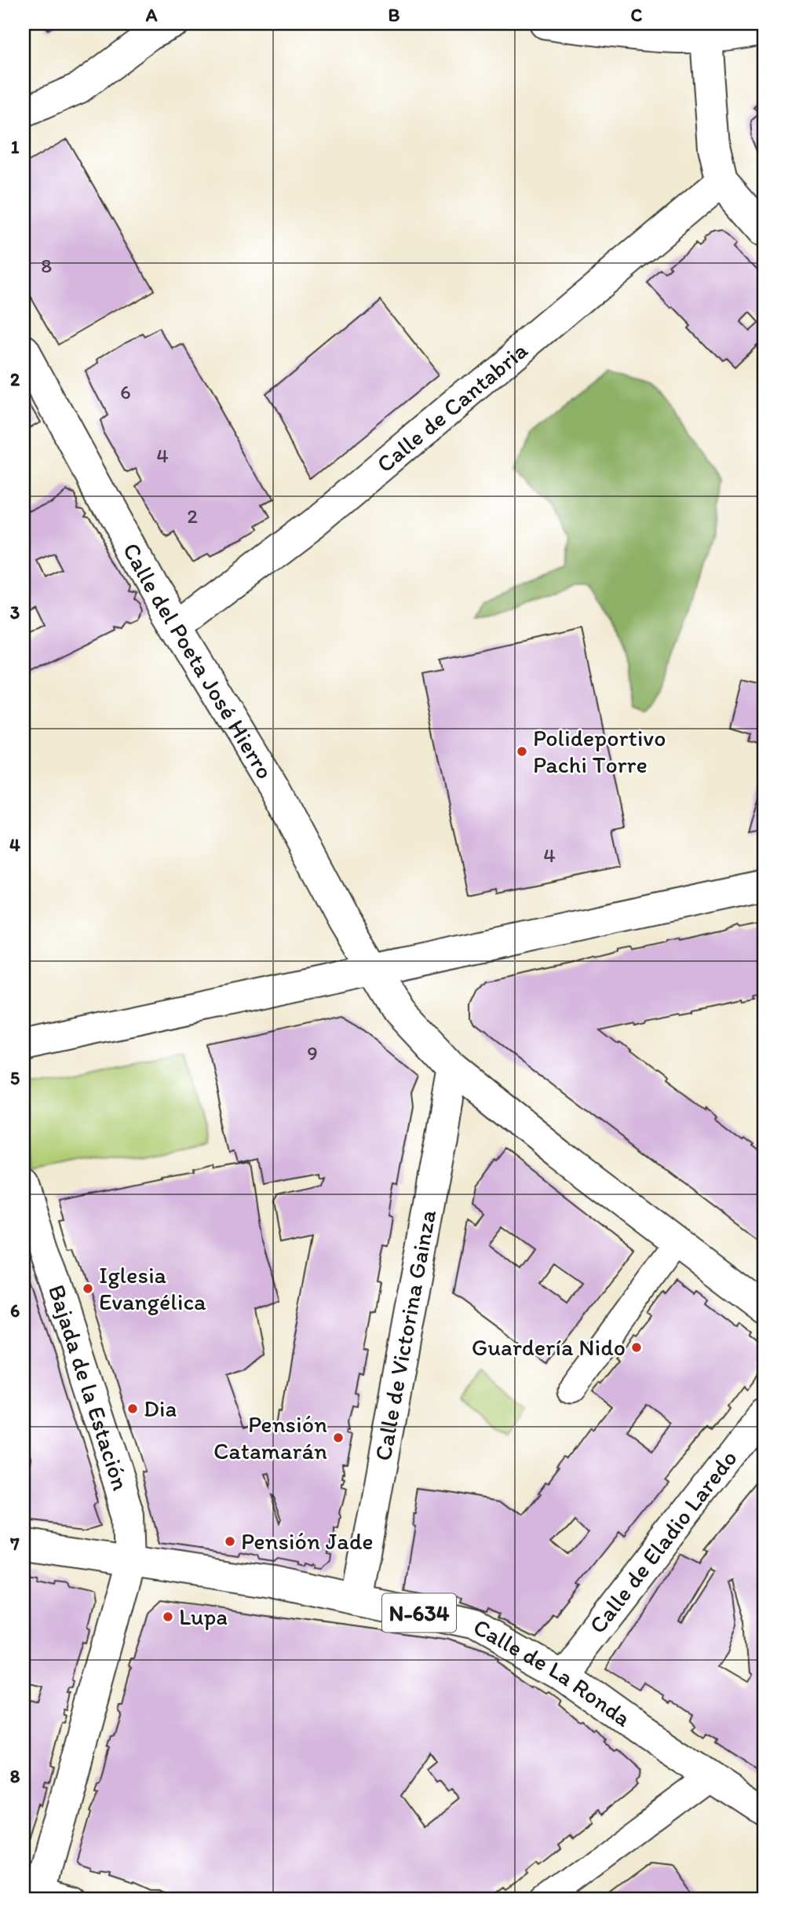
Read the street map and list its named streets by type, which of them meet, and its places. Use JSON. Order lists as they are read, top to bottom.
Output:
{
  "streets": {
    "main road": [
      "Calle de Cantabria",
      "Calle del Poeta José Hierro",
      "Calle de Victorina Gainza",
      "Bajada de la Estación",
      "Calle de Eladio Laredo",
      "N-634",
      "Calle de La Ronda"
    ]
  },
  "crossings": [
    ["Calle de Cantabria", "Calle del Poeta José Hierro"],
    ["Calle del Poeta José Hierro", "Calle de Victorina Gainza"],
    ["Calle de Victorina Gainza", "Calle de La Ronda"],
    ["Bajada de la Estación", "Calle de La Ronda"],
    ["Calle de Eladio Laredo", "Calle de La Ronda"]
  ],
  "places": [
    "Polideportivo Pachi Torre",
    "Iglesia Evangélica",
    "Guardería Nido",
    "Dia",
    "Pensión Catamarán",
    "Pensión Jade",
    "Lupa"
  ],
  "house_numbers": [
    "8",
    "6",
    "4",
    "2",
    "4",
    "9"
  ],
  "grid": {
    "columns": ["A", "B", "C"],
    "rows": [
      "1",
      "2",
      "3",
      "4",
      "5",
      "6",
      "7",
      "8"
    ]
  }
}
